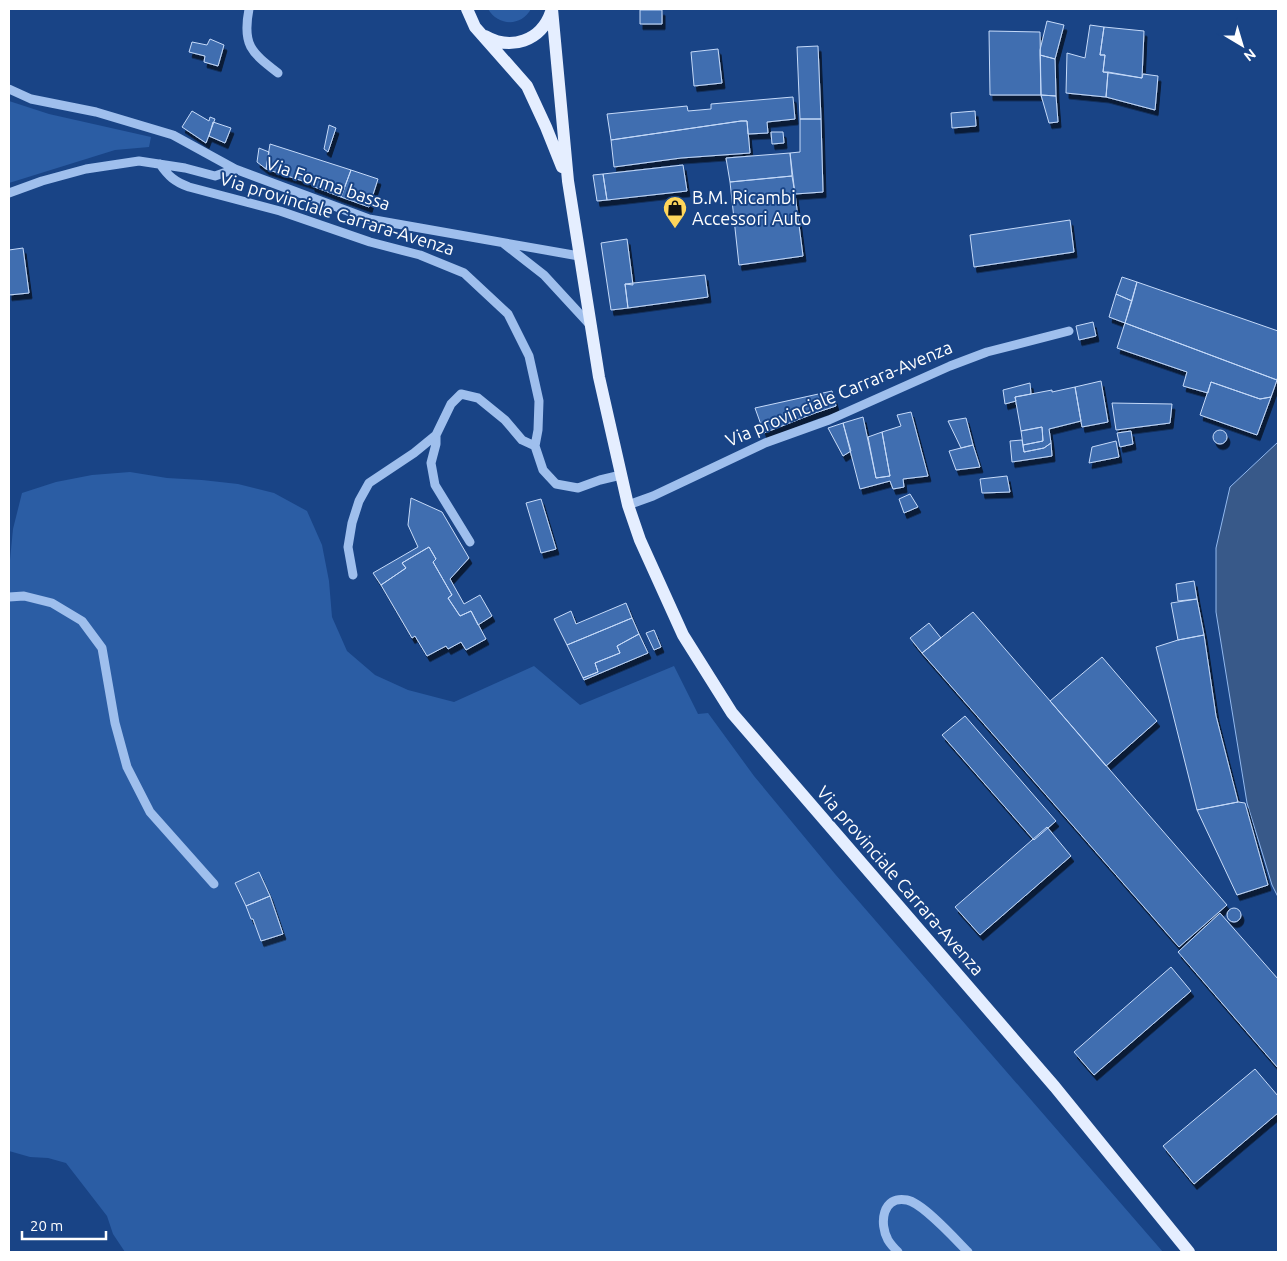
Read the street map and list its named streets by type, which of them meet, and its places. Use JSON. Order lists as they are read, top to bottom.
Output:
{
  "streets": {
    "main road": ["Via provinciale Carrara-Avenza"],
    "street": ["Via Forma bassa"]
  },
  "crossings": [
    ["Via Forma bassa", "Via provinciale Carrara-Avenza"]
  ],
  "places": {
    "shop": ["B.M. Ricambi Accessori Auto"]
  },
  "scale_bar": "20 m",
  "north": "bottom right"
}
